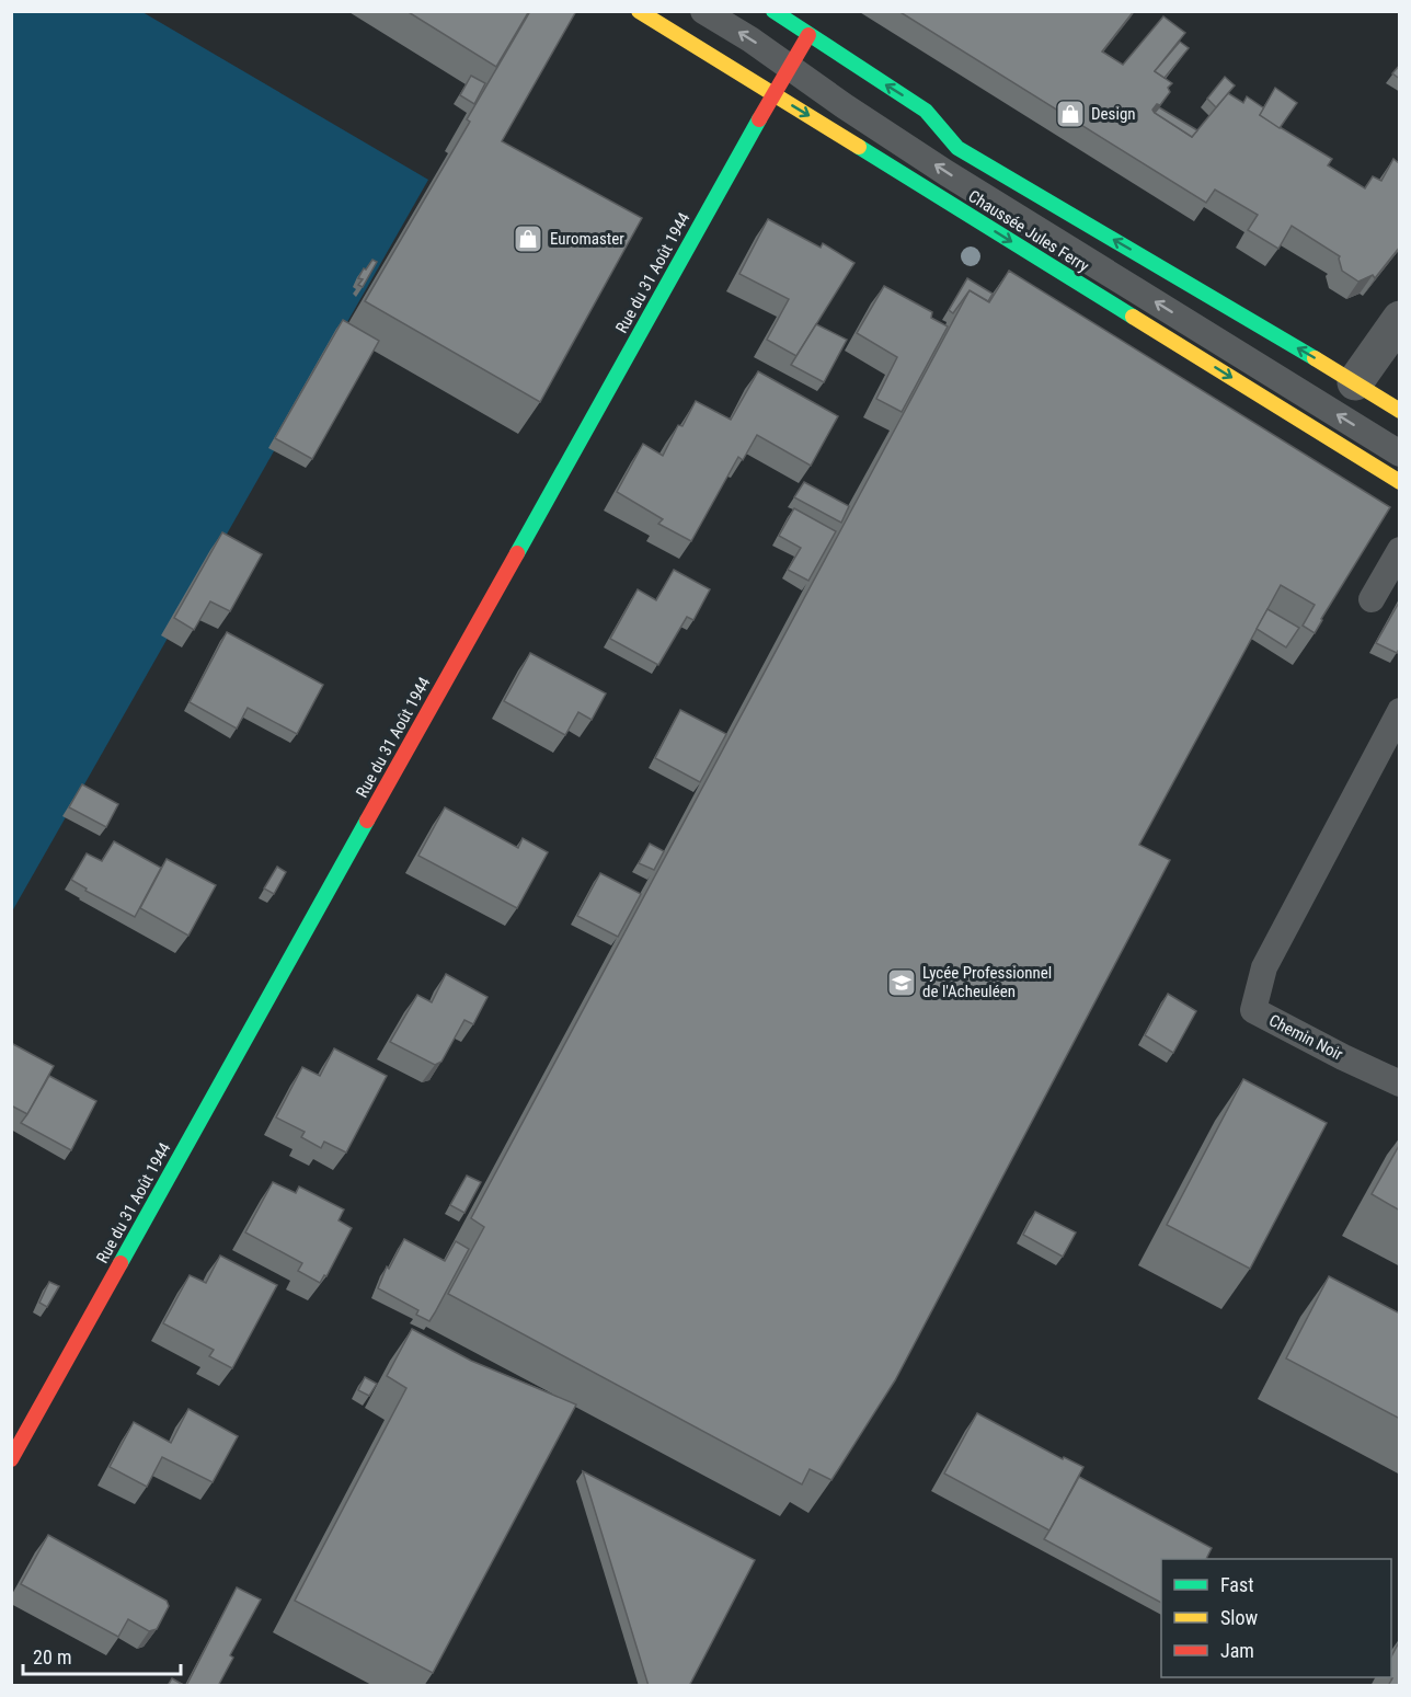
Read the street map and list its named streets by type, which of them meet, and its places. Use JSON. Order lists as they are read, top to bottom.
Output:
{
  "streets": {
    "main road": ["Chaussée Jules Ferry", "Rue du 31 Août 1944"],
    "lane": ["Chemin Noir"]
  },
  "crossings": [
    ["Chaussée Jules Ferry", "Rue du 31 Août 1944"]
  ],
  "places": {
    "shop": ["Design", "Euromaster"],
    "school or university": ["Lycée Professionnel de l'Acheuléen"]
  },
  "legend": ["Fast", "Slow", "Jam"],
  "scale_bar": "20 m"
}
